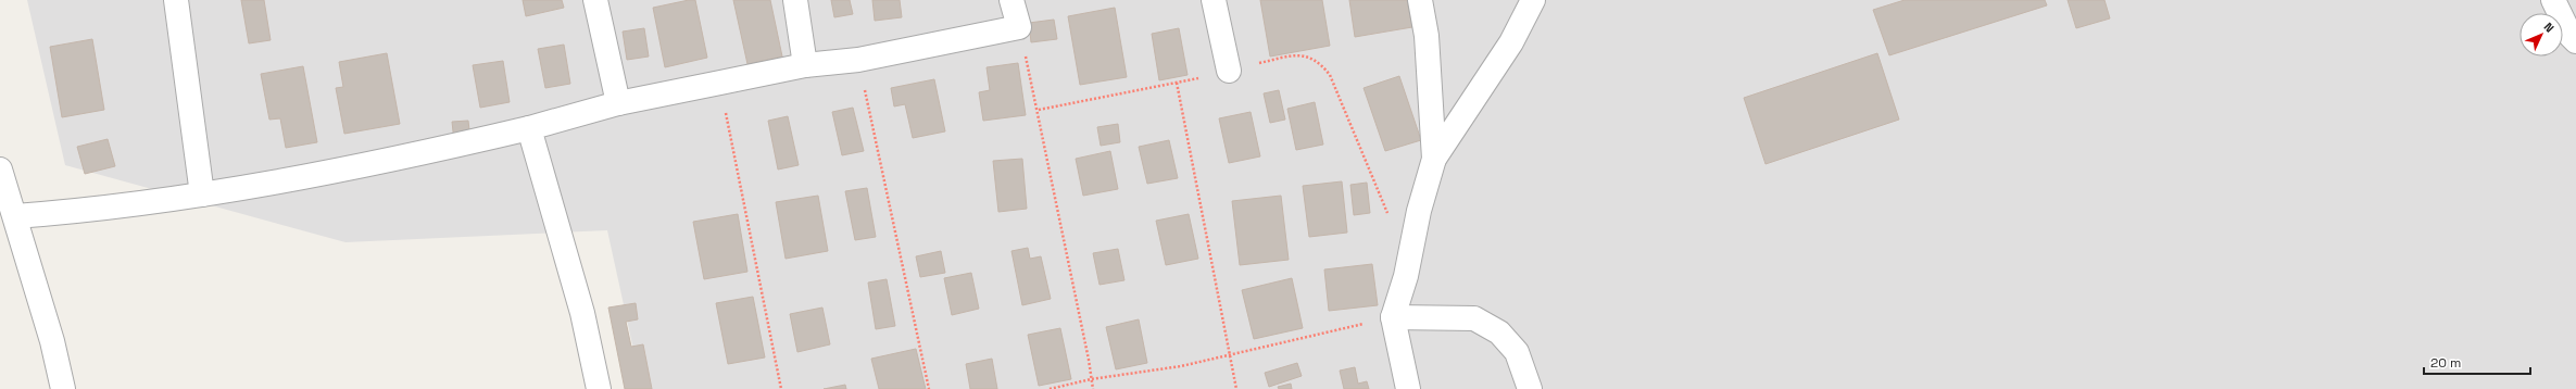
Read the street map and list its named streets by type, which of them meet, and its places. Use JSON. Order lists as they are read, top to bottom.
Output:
{
  "scale_bar": "20 m",
  "north": "top right"
}
